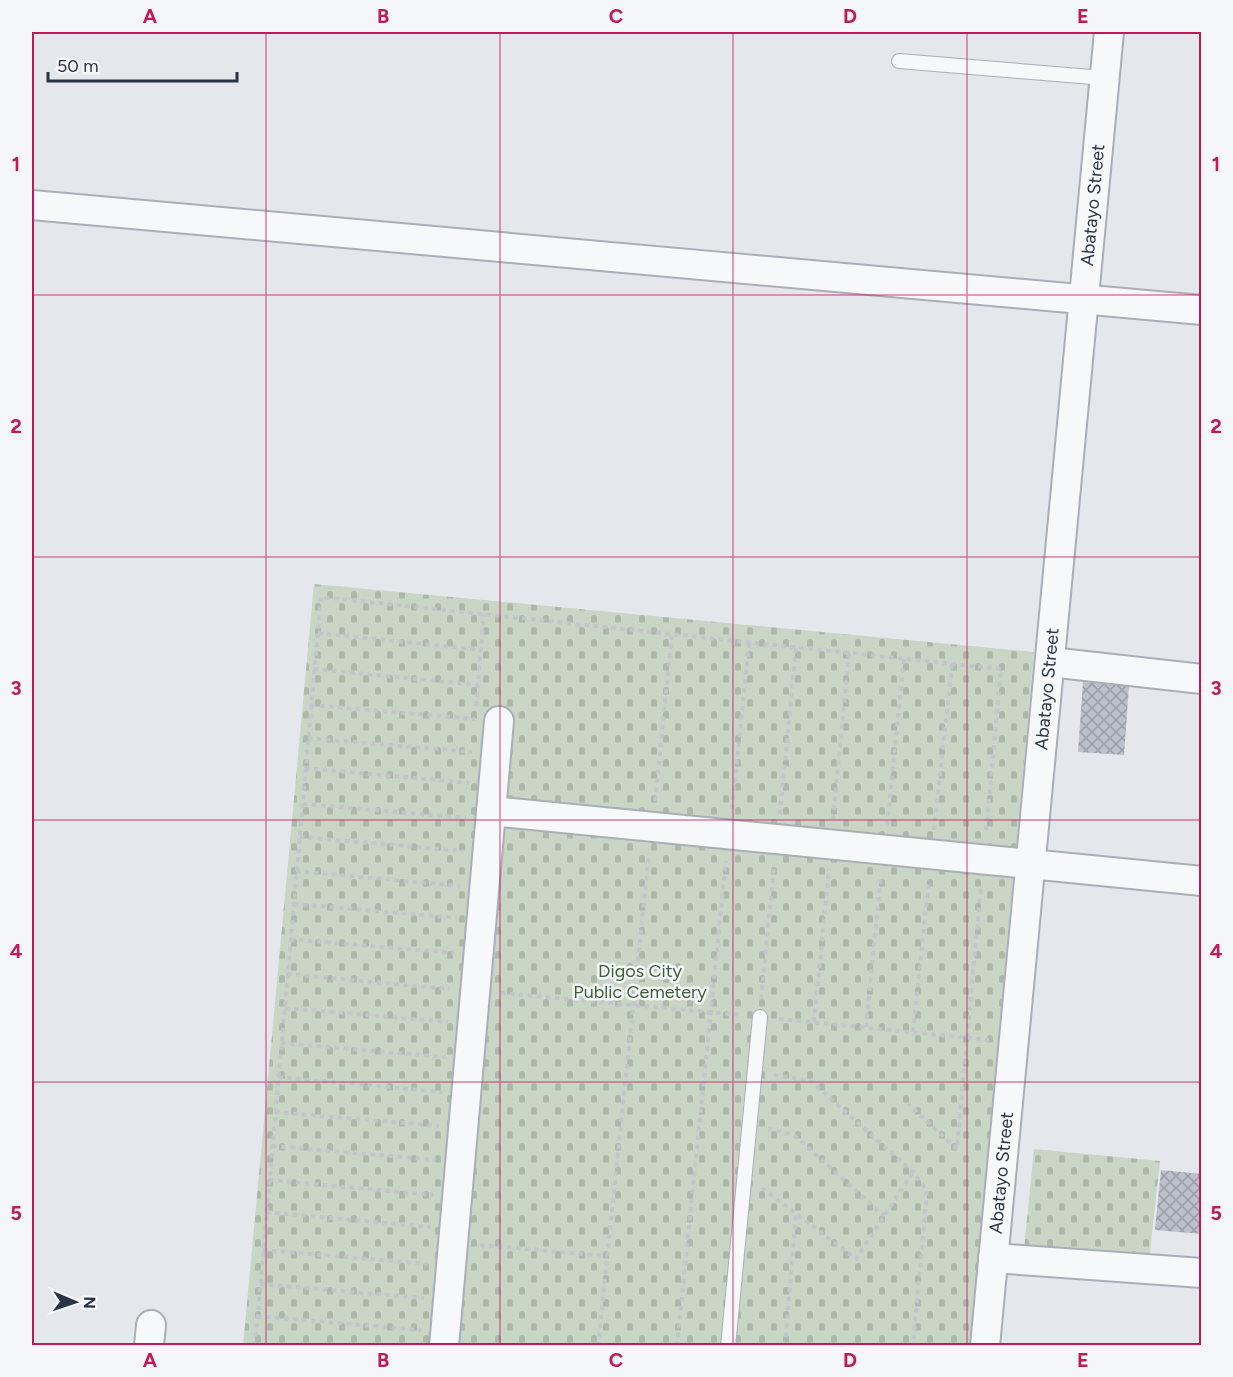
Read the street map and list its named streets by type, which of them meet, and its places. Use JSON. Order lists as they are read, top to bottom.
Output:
{
  "streets": {
    "street": ["Abatayo Street"]
  },
  "parks": ["Digos City Public Cemetery"],
  "scale_bar": "50 m",
  "north": "right",
  "grid": {
    "columns": [
      "A",
      "B",
      "C",
      "D",
      "E"
    ],
    "rows": [
      "1",
      "2",
      "3",
      "4",
      "5"
    ]
  }
}
